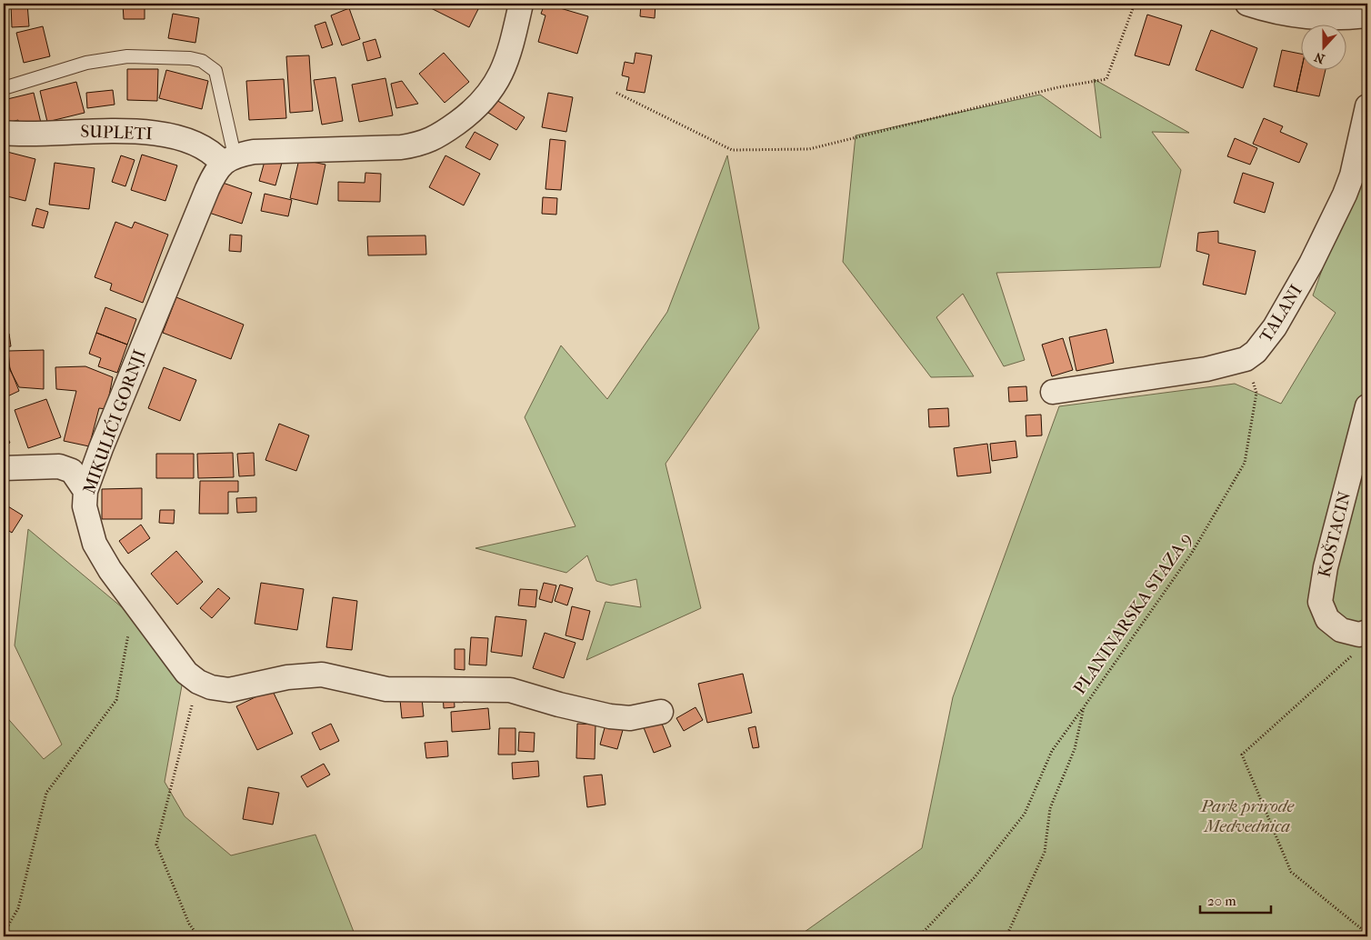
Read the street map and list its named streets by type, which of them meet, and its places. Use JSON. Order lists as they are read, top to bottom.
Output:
{
  "streets": {
    "street": [
      "SUPLETI",
      "TALANI",
      "MIKULIĆI GORNJI",
      "KOŠTACIN"
    ],
    "path": ["PLANINARSKA STAZA 9"]
  },
  "crossings": [
    ["SUPLETI", "MIKULIĆI GORNJI"],
    ["TALANI", "PLANINARSKA STAZA 9"]
  ],
  "parks": ["Park prirode Medvednica"],
  "scale_bar": "20 m",
  "north": "bottom"
}
